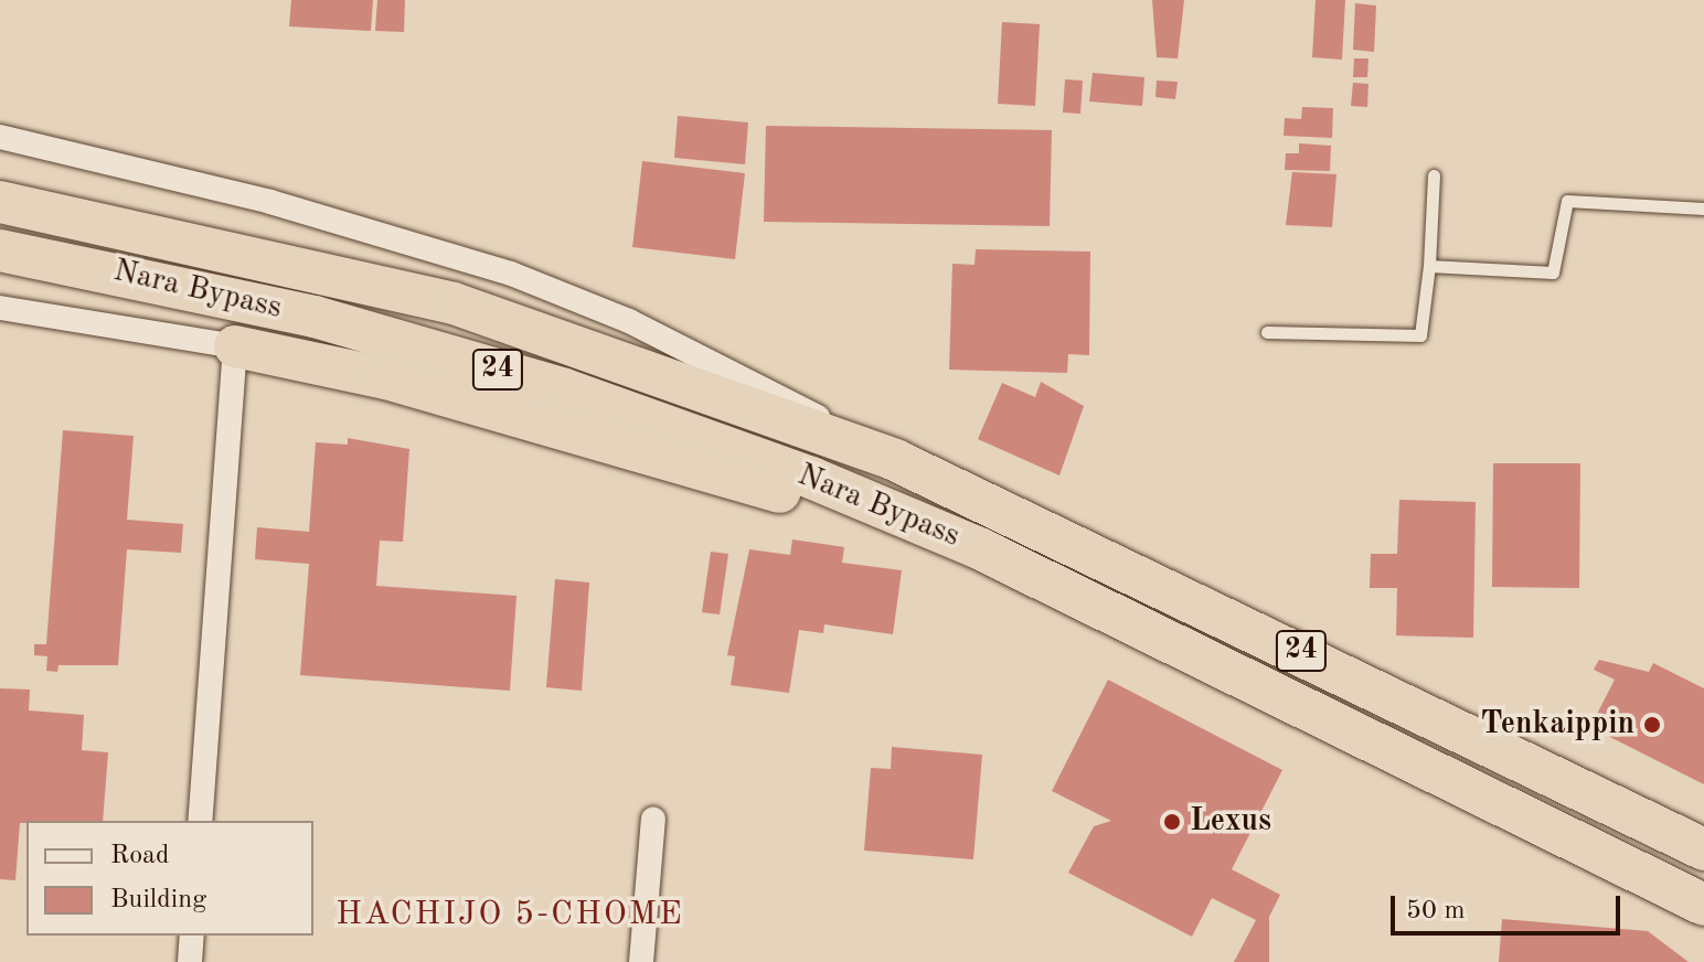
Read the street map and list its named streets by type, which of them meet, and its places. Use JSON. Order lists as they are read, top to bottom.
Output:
{
  "streets": {
    "highway": ["Nara Bypass", "24"]
  },
  "districts": ["HACHIJO 5-CHOME"],
  "places": ["Tenkaippin", "Lexus"],
  "legend": ["Road", "Building"],
  "scale_bar": "50 m"
}
